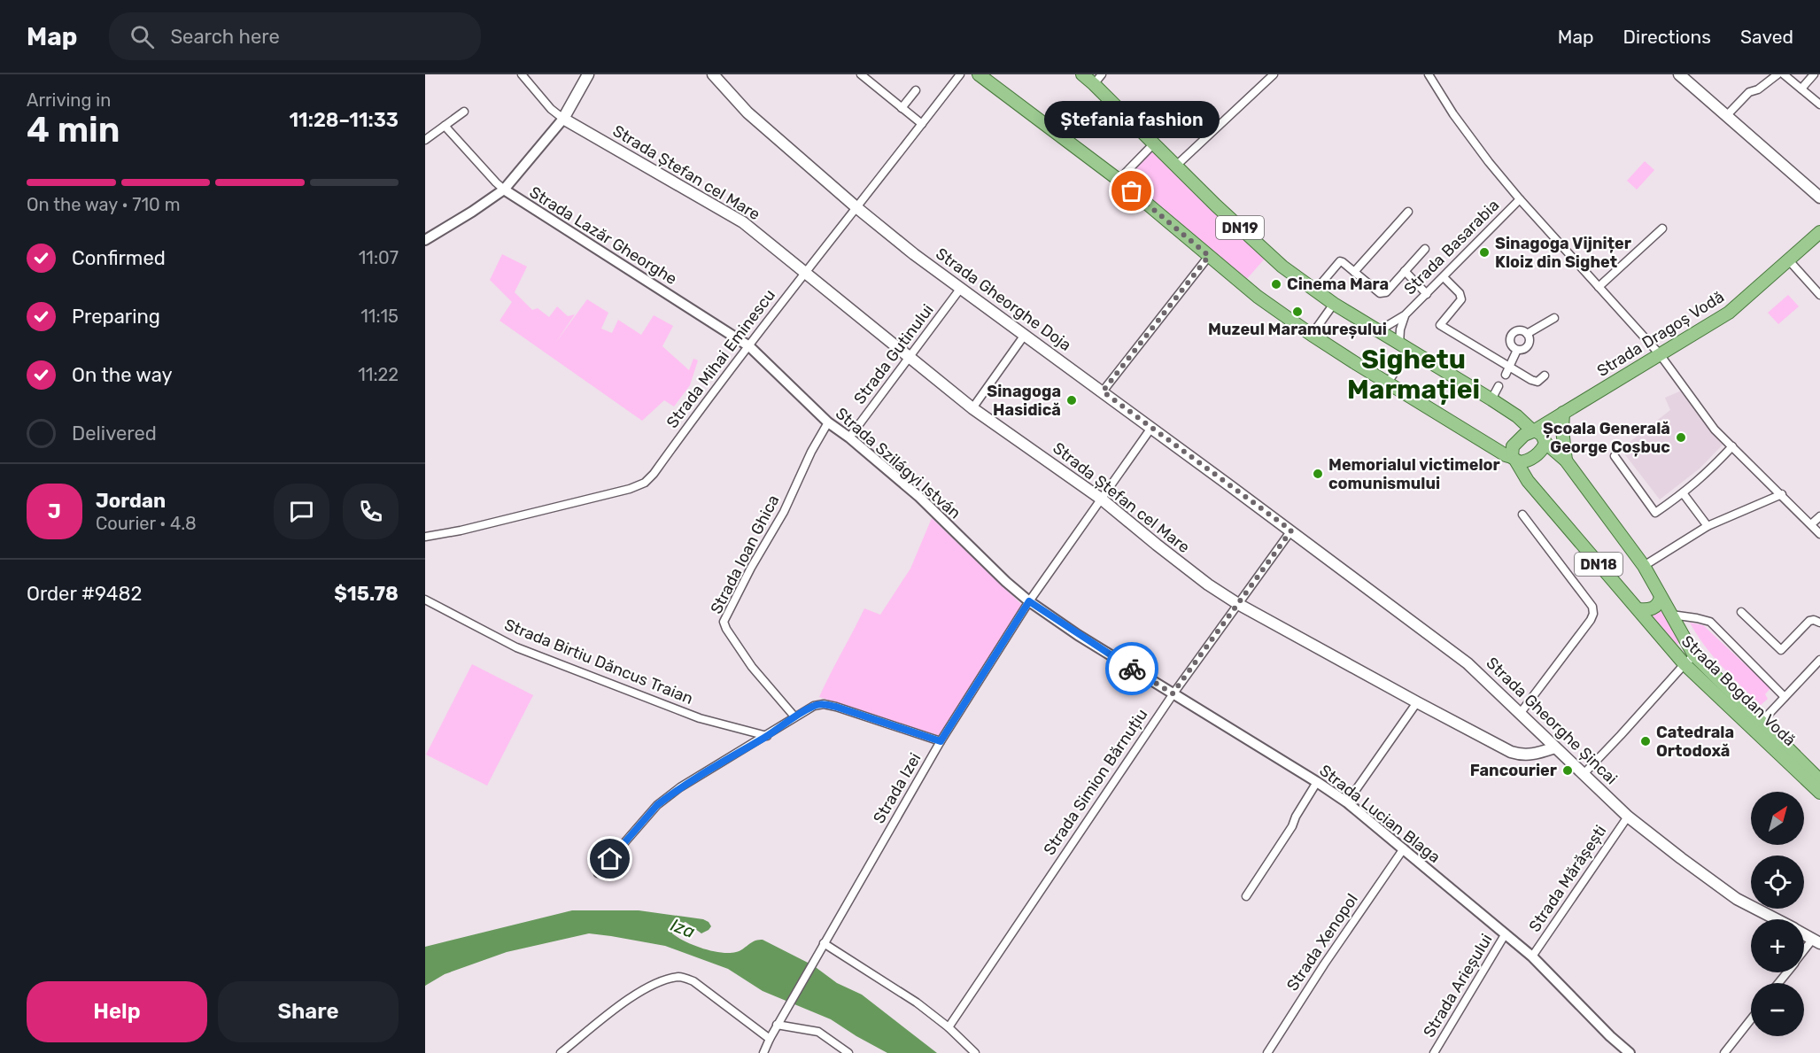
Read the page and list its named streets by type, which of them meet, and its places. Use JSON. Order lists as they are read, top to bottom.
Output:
{
  "streets": {
    "main road": [
      "Strada Ștefan cel Mare",
      "DN19",
      "Strada Gheorghe Doja",
      "Strada Dragoș Vodă",
      "DN18",
      "Strada Bogdan Vodă",
      "Strada Gheorghe Șincai"
    ],
    "street": [
      "Strada Lazăr Gheorghe",
      "Strada Basarabia",
      "Strada Gutinului",
      "Strada Mihai Eminescu",
      "Strada Szilágyi István",
      "Strada Ioan Ghica",
      "Strada Birtiu Dăncus Traian",
      "Strada Simion Bărnuțiu",
      "Strada Izei",
      "Strada Lucian Blaga",
      "Strada Mărășești",
      "Strada Xenopol",
      "Strada Arieșului"
    ]
  },
  "crossings": [
    ["Strada Ștefan cel Mare", "Strada Gutinului"],
    ["Strada Ștefan cel Mare", "Strada Mihai Eminescu"],
    ["Strada Ștefan cel Mare", "Strada Gheorghe Șincai"],
    ["Strada Ștefan cel Mare", "Strada Simion Bărnuțiu"],
    ["Strada Ștefan cel Mare", "Strada Izei"],
    ["DN19", "Strada Basarabia"],
    ["DN19", "Strada Dragoș Vodă"],
    ["DN19", "DN18"],
    ["DN19", "Strada Bogdan Vodă"],
    ["Strada Lazăr Gheorghe", "Strada Mihai Eminescu"],
    ["Strada Lazăr Gheorghe", "Strada Szilágyi István"],
    ["Strada Gheorghe Doja", "Strada Gutinului"],
    ["Strada Gheorghe Doja", "Strada Mihai Eminescu"],
    ["Strada Gheorghe Doja", "Strada Gheorghe Șincai"],
    ["Strada Gheorghe Doja", "Strada Simion Bărnuțiu"],
    ["Strada Gheorghe Doja", "Strada Izei"],
    ["Strada Dragoș Vodă", "DN18"],
    ["Strada Dragoș Vodă", "Strada Bogdan Vodă"],
    ["Strada Gutinului", "Strada Szilágyi István"],
    ["Strada Mihai Eminescu", "Strada Szilágyi István"],
    ["Strada Szilágyi István", "Strada Ioan Ghica"],
    ["Strada Szilágyi István", "Strada Izei"],
    ["Strada Szilágyi István", "Strada Lucian Blaga"],
    ["DN18", "Strada Bogdan Vodă"],
    ["Strada Gheorghe Șincai", "Strada Simion Bărnuțiu"],
    ["Strada Gheorghe Șincai", "Strada Mărășești"],
    ["Strada Simion Bărnuțiu", "Strada Lucian Blaga"],
    ["Strada Izei", "Strada Lucian Blaga"],
    ["Strada Lucian Blaga", "Strada Mărășești"],
    ["Strada Lucian Blaga", "Strada Xenopol"],
    ["Strada Lucian Blaga", "Strada Arieșului"]
  ],
  "districts": ["Sighetu Marmației"],
  "water": ["Iza"],
  "places": [
    "Ștefania fashion",
    "Sinagoga Vijnițer Kloiz din Sighet",
    "Cinema Mara",
    "Muzeul Maramureșului",
    "Sinagoga Hasidică",
    "Școala Generală George Coșbuc",
    "Memorialul victimelor comunismului",
    "Catedrala Ortodoxă",
    "Fancourier"
  ],
  "north": "top right",
  "page": {
    "header": "Map",
    "search": "Search here",
    "nav": ["Map", "Directions", "Saved"],
    "heading": ["4 min", "Arriving in", "11:28–11:33"],
    "panel": [
      "Jordan",
      "Courier · 4.8",
      "Order #9482",
      "$15.78"
    ],
    "bubble": "Ștefania fashion",
    "bar": "On the way · 710 m",
    "list": [
      ["Confirmed", "11:07"],
      ["Preparing", "11:15"],
      ["On the way", "11:22"],
      "Delivered"
    ],
    "round": "J",
    "map_buttons": ["+", "−"],
    "buttons": ["Help", "Share"]
  }
}
